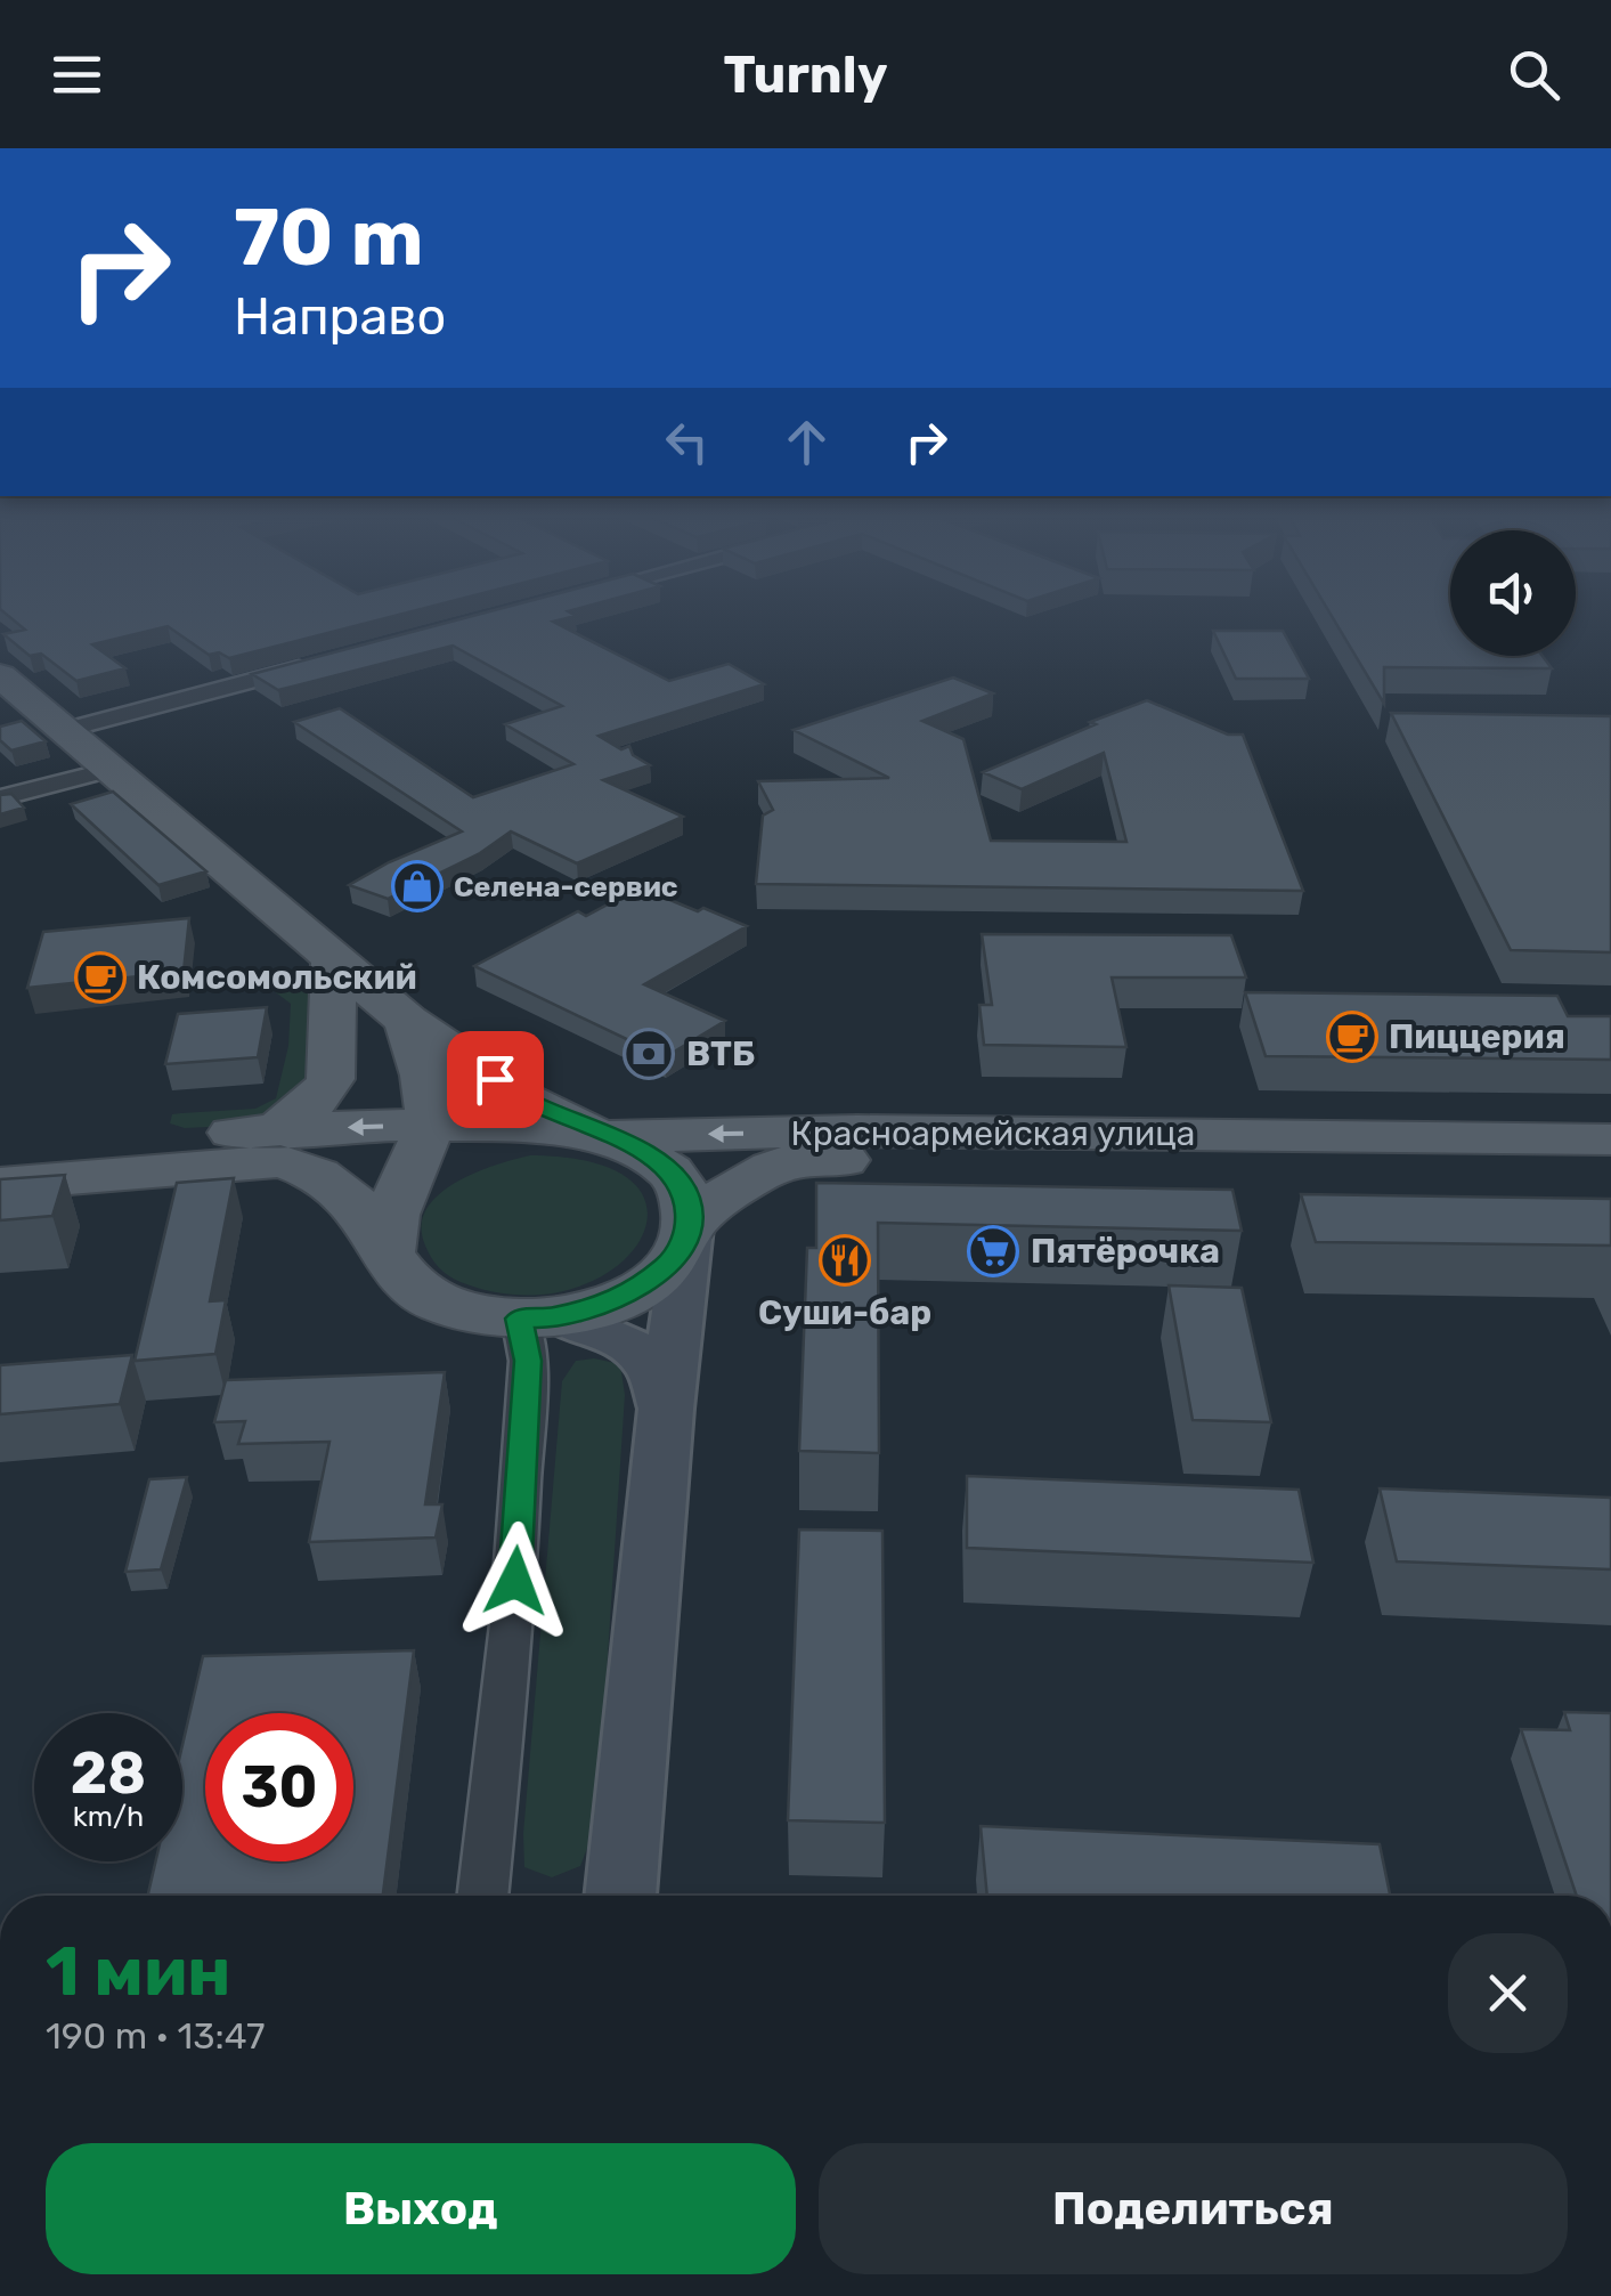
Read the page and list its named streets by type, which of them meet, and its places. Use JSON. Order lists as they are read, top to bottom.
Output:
{
  "streets": {
    "main road": ["Красноармейская улица"]
  },
  "places": {
    "shop": ["Селена-сервис"],
    "cafe": ["Комсомольский", "Пиццерия"],
    "bank": ["ВТБ"],
    "supermarket": ["Пятёрочка"],
    "restaurant": ["Суши-бар"]
  },
  "page": {
    "header": "Turnly",
    "turn": ["70 m", "Направо"],
    "speed": "28 km/h",
    "limit": "30",
    "heading": ["1 мин", "190 m · 13:47"],
    "buttons": ["Выход", "Поделиться"]
  }
}
